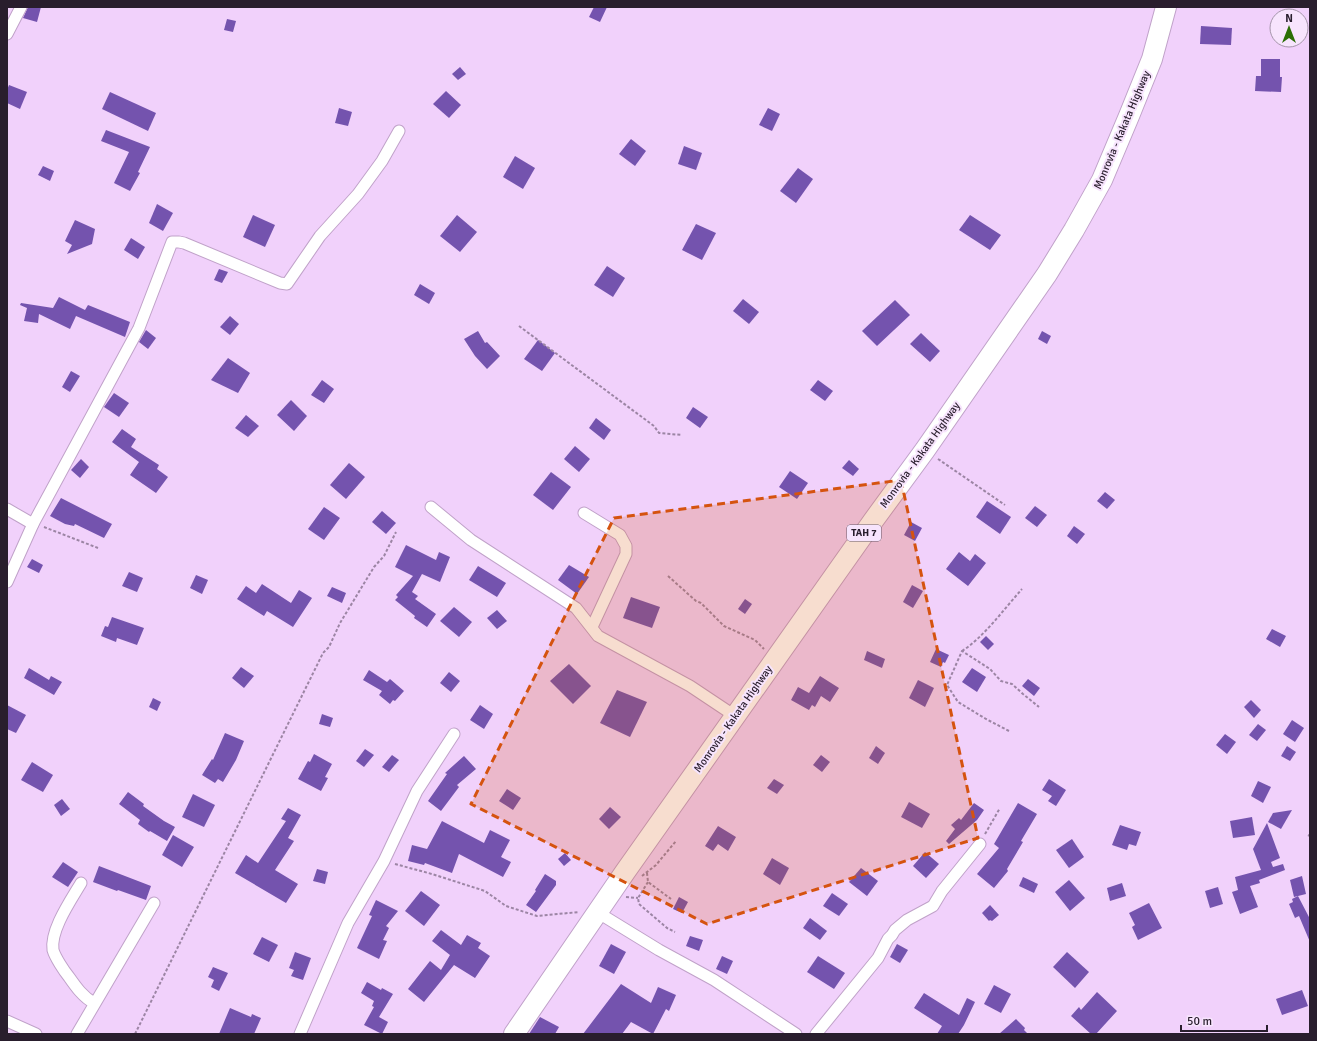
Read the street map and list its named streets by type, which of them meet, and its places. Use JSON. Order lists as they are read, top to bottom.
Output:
{
  "streets": {
    "highway": ["Monrovia - Kakata Highway", "TAH 7"]
  },
  "scale_bar": "50 m",
  "north": "top"
}
